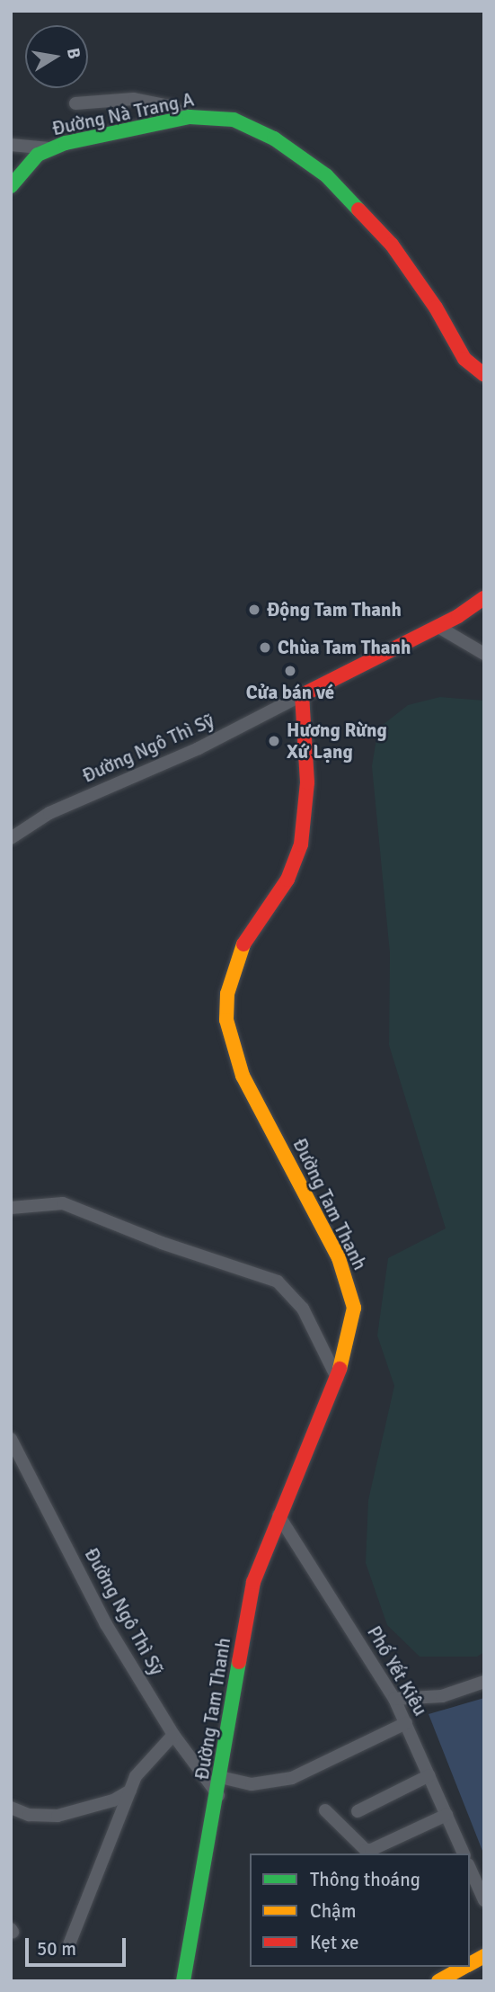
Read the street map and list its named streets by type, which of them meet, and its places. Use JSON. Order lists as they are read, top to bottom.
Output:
{
  "streets": {
    "street": [
      "Đường Nà Trang A",
      "Đường Ngô Thì Sỹ",
      "Đường Tam Thanh",
      "Phố Yết Kiêu"
    ]
  },
  "crossings": [
    ["Đường Ngô Thì Sỹ", "Đường Tam Thanh"],
    ["Đường Tam Thanh", "Phố Yết Kiêu"]
  ],
  "places": [
    "Động Tam Thanh",
    "Chùa Tam Thanh",
    "Cửa bán vé",
    "Hương Rừng Xứ Lạng"
  ],
  "legend": ["Thông thoáng", "Chậm", "Kẹt xe"],
  "scale_bar": "50 m",
  "north": "right"
}
